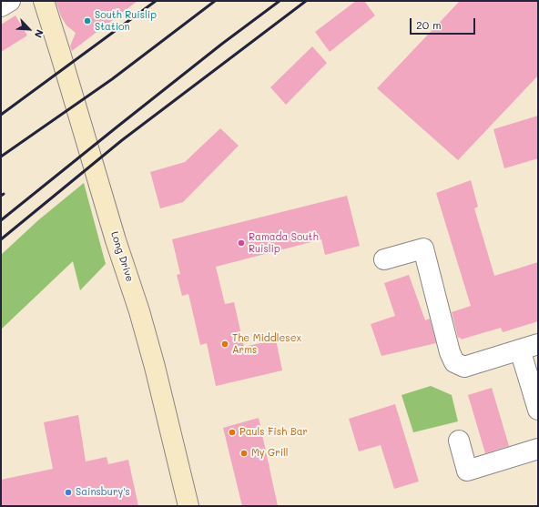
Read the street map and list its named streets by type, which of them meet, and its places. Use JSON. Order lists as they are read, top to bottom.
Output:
{
  "streets": {
    "street": ["Long Drive"]
  },
  "places": [
    "South Ruislip Station",
    "Ramada South Ruislip",
    "The Middlesex Arms",
    "Pauls Fish Bar",
    "My Grill",
    "Sainsbury's"
  ],
  "scale_bar": "20 m",
  "north": "bottom right"
}
